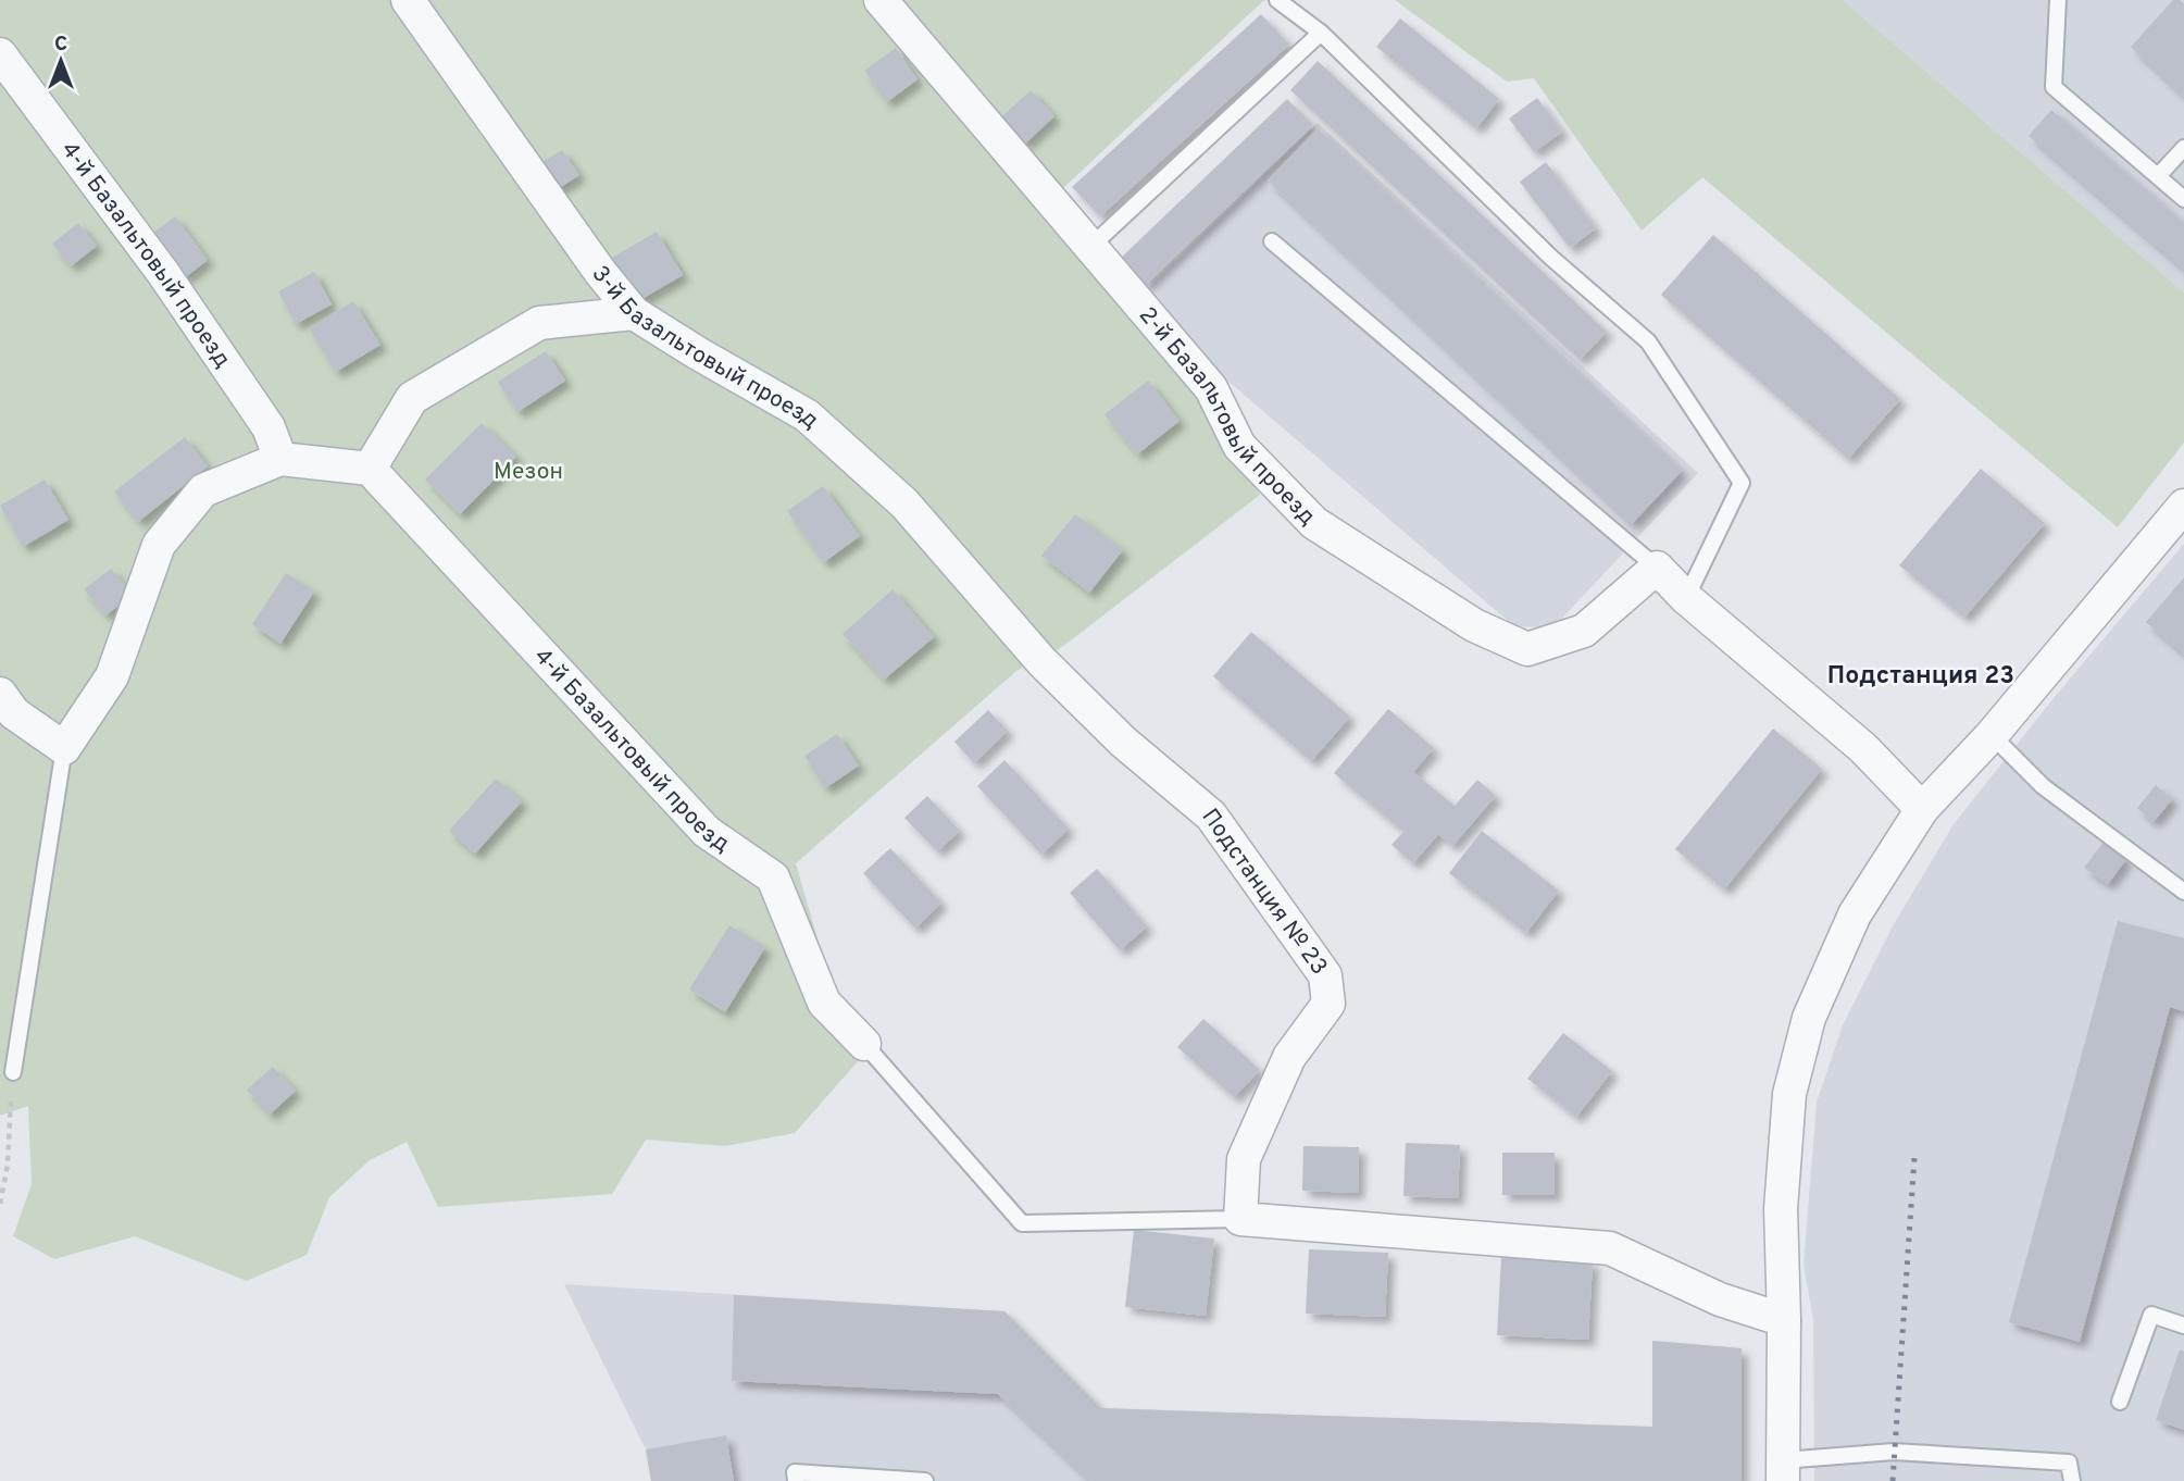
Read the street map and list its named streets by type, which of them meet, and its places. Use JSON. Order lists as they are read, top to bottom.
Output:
{
  "streets": {
    "street": [
      "4-й Базальтовый проезд",
      "3-й Базальтовый проезд",
      "2-й Базальтовый проезд",
      "Подстанция № 23"
    ]
  },
  "crossings": [
    ["3-й Базальтовый проезд", "Подстанция № 23"]
  ],
  "districts": ["Подстанция 23"],
  "parks": ["Мезон"],
  "north": "top"
}
